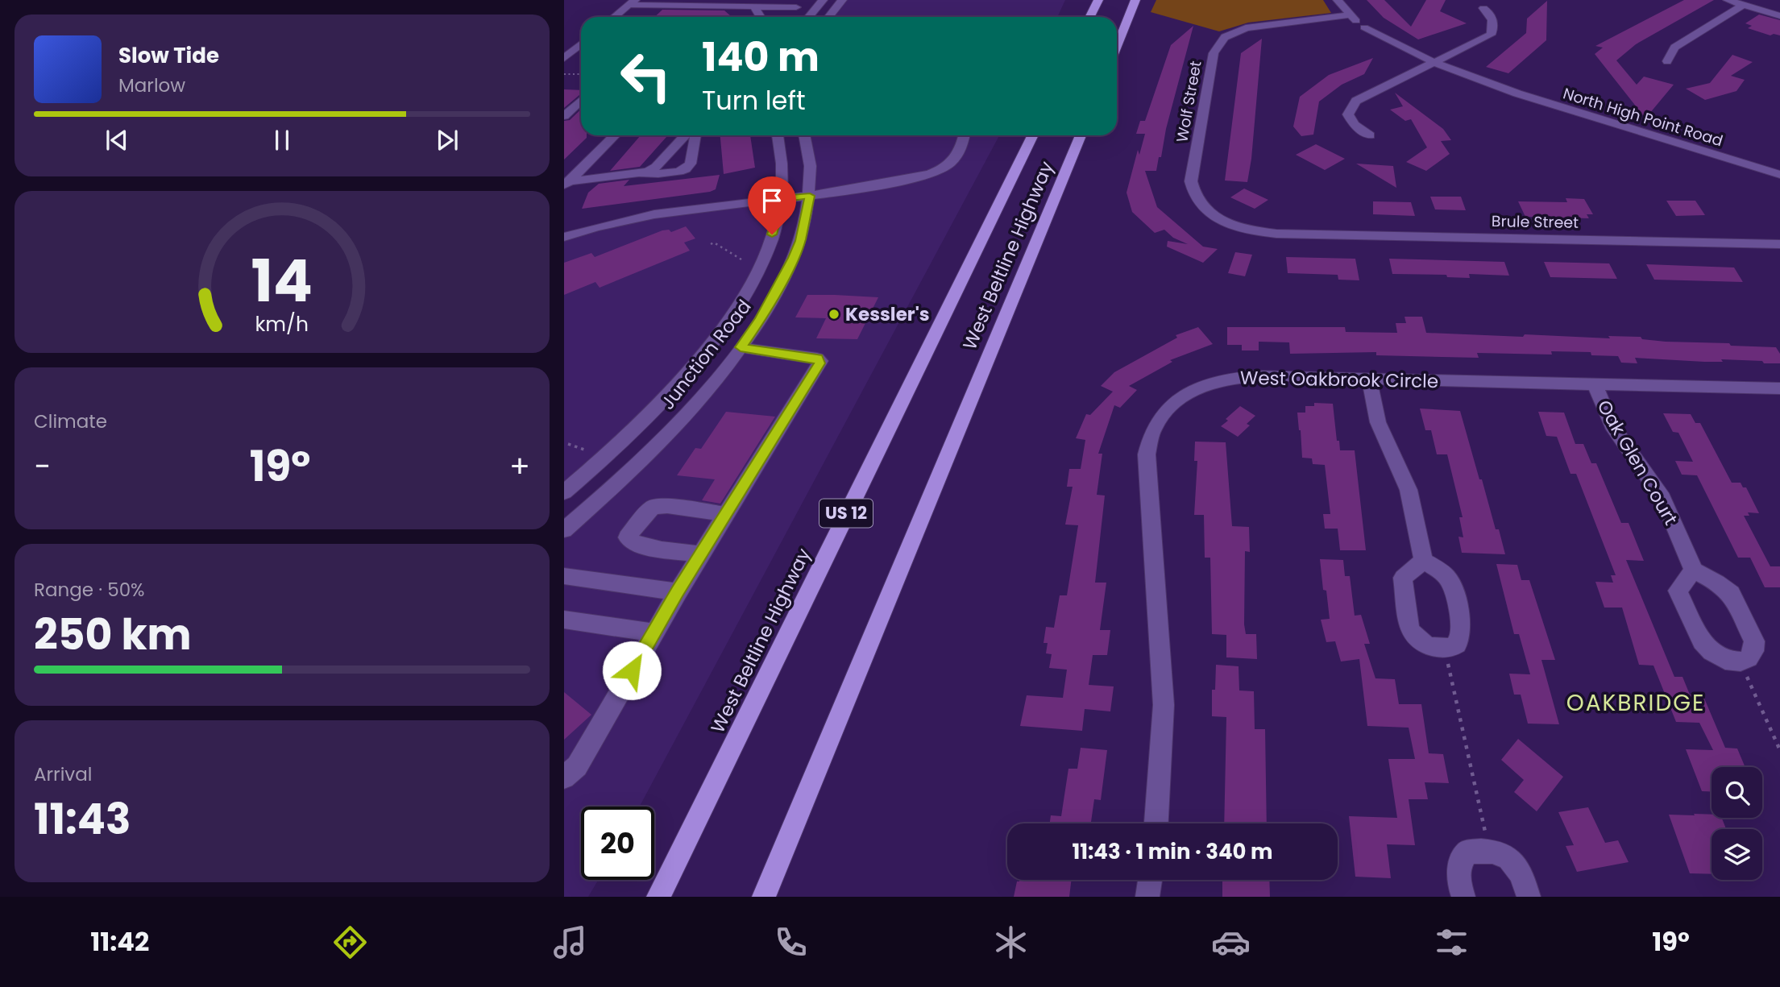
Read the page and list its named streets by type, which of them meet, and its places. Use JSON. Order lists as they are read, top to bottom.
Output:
{
  "streets": {
    "highway": ["West Beltline Highway", "US 12"],
    "street": [
      "Wolf Street",
      "North High Point Road",
      "Brule Street",
      "Junction Road",
      "West Oakbrook Circle",
      "Oak Glen Court"
    ]
  },
  "crossings": [
    ["Wolf Street", "North High Point Road"],
    ["Wolf Street", "Brule Street"],
    ["West Oakbrook Circle", "Oak Glen Court"]
  ],
  "districts": ["OAKBRIDGE"],
  "places": ["Kessler's"],
  "page": {
    "turn": ["140 m", "Turn left"],
    "song": ["Slow Tide", "Marlow"],
    "tile": [
      "Climate",
      ["Range · 50%", "250 km"],
      ["Arrival", "11:43"]
    ],
    "heat": ["−", "19°", "+"],
    "limit": "20",
    "trip": "11:43 · 1 min · 340 m",
    "tabs": ["11:42", "19°"],
    "gauge": ["14", "km/h"]
  }
}
